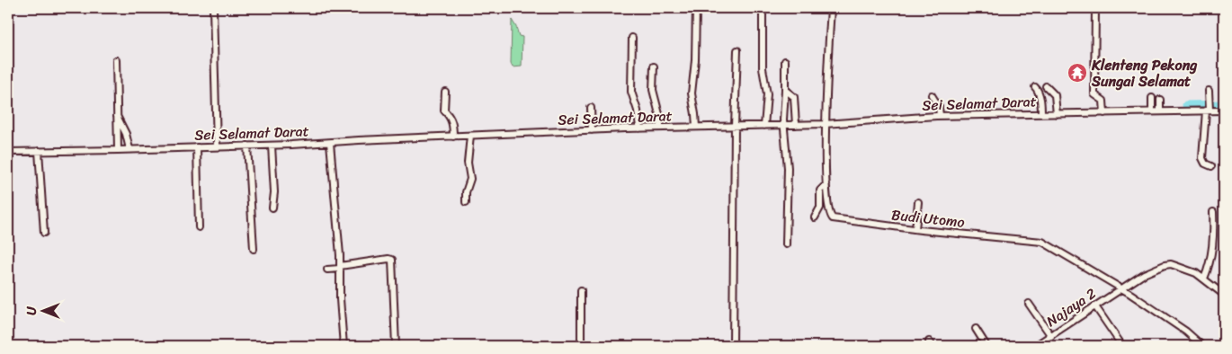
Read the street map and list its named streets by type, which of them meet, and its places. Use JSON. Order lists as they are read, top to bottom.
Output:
{
  "streets": {
    "street": ["Sei Selamat Darat", "Budi Utomo", "Najaya 2"]
  },
  "crossings": [
    ["Sei Selamat Darat", "Budi Utomo"],
    ["Budi Utomo", "Najaya 2"]
  ],
  "places": {
    "temple": ["Klenteng Pekong Sungai Selamat"]
  },
  "north": "left"
}
